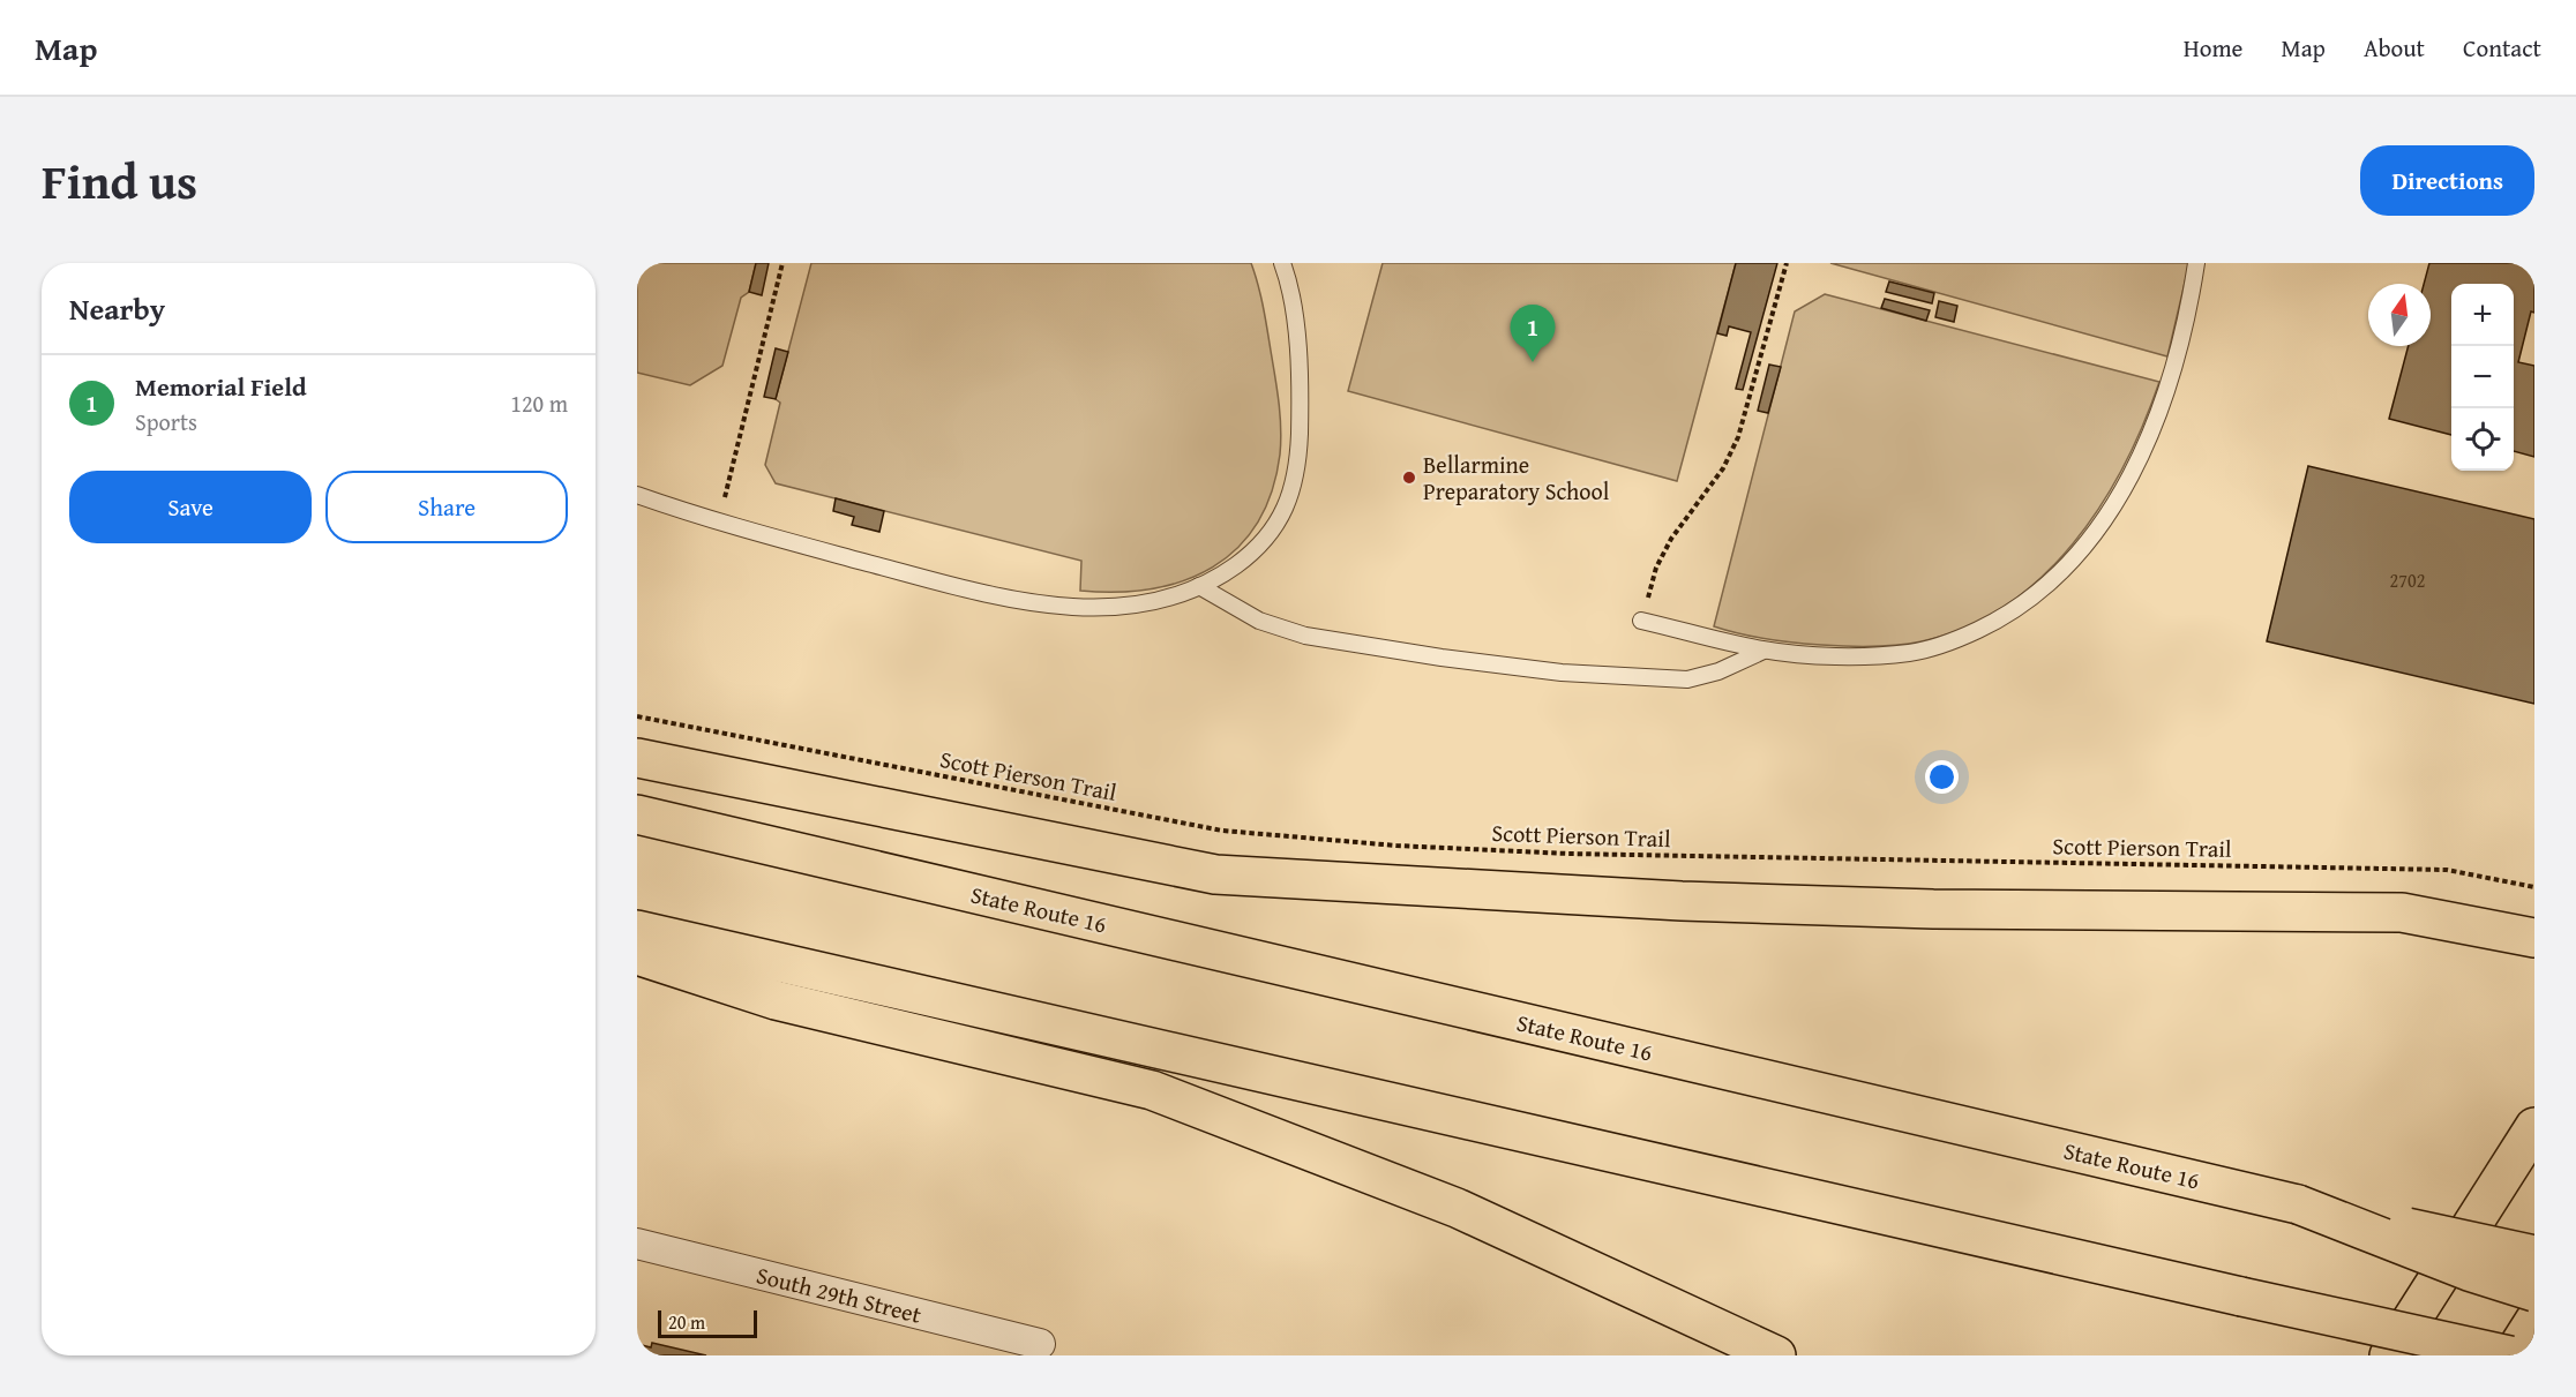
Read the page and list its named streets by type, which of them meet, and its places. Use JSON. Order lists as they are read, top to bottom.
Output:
{
  "streets": {
    "main road": ["State Route 16"],
    "street": ["South 29th Street"],
    "path": ["Scott Pierson Trail"]
  },
  "places": ["Bellarmine Preparatory School"],
  "house_numbers": ["2702"],
  "scale_bar": "20 m",
  "north": "top",
  "page": {
    "header": "Map",
    "nav": [
      "Home",
      "Map",
      "About",
      "Contact"
    ],
    "title": "Find us",
    "buttons": [
      "Directions",
      ["Save", "Share"]
    ],
    "heading": "Nearby",
    "map_buttons": ["+", "−"],
    "pins": "1",
    "list": [
      {
        "mark": "1",
        "name": "Memorial Field",
        "note": "Sports",
        "value": "120 m"
      }
    ],
    "scale": "20 m"
  }
}
